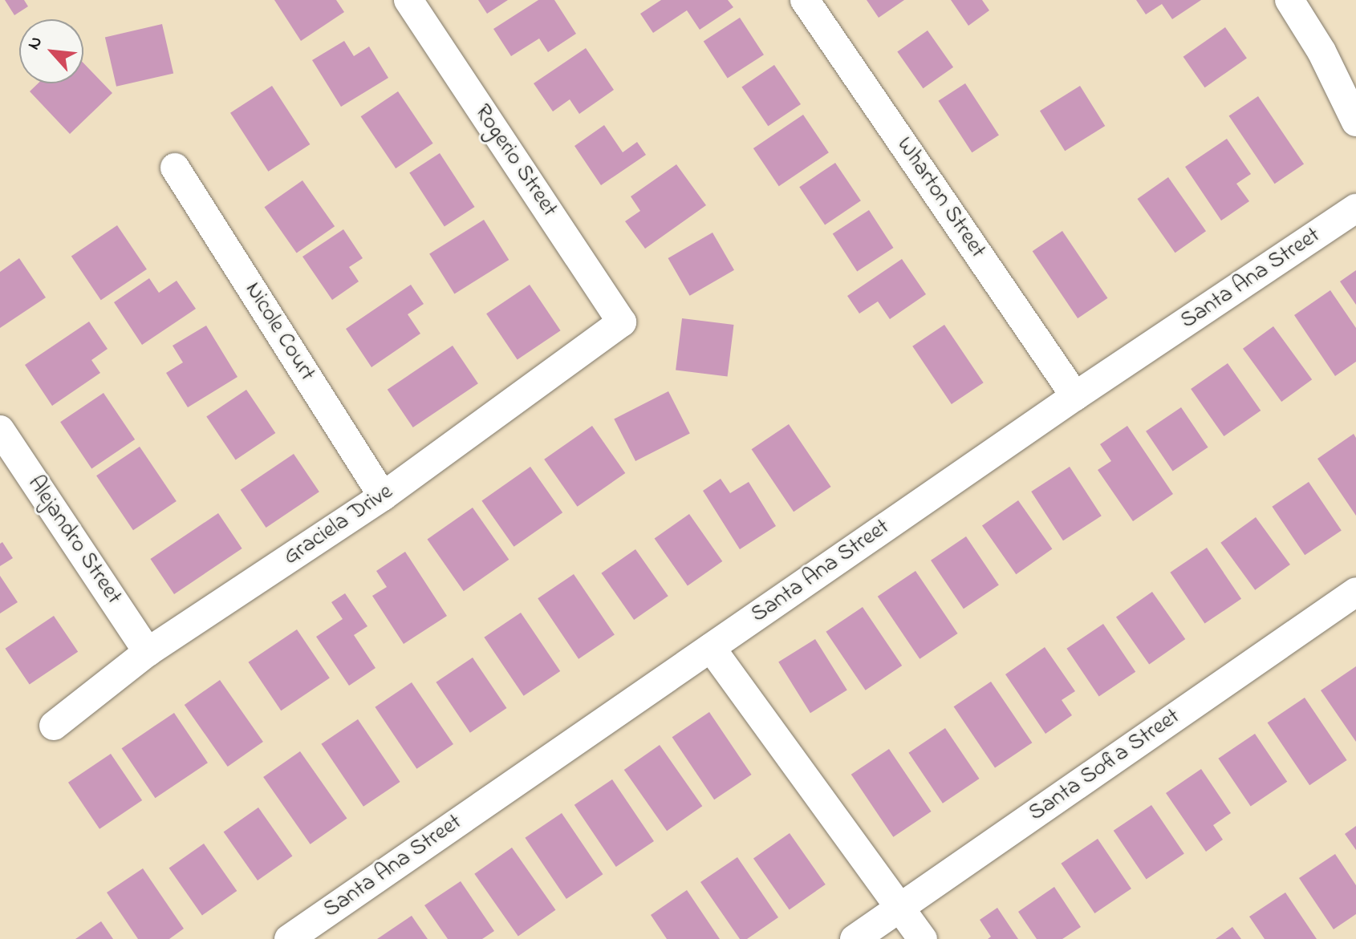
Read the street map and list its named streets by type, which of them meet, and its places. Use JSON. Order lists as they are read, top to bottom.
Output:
{
  "streets": {
    "street": [
      "Rogerio Street",
      "Wharton Street",
      "Santa Ana Street",
      "Nicole Court",
      "Graciela Drive",
      "Alejandro Street",
      "Santa Sofia Street"
    ]
  },
  "crossings": [
    ["Rogerio Street", "Graciela Drive"],
    ["Wharton Street", "Santa Ana Street"],
    ["Nicole Court", "Graciela Drive"],
    ["Graciela Drive", "Alejandro Street"]
  ],
  "north": "top left"
}
